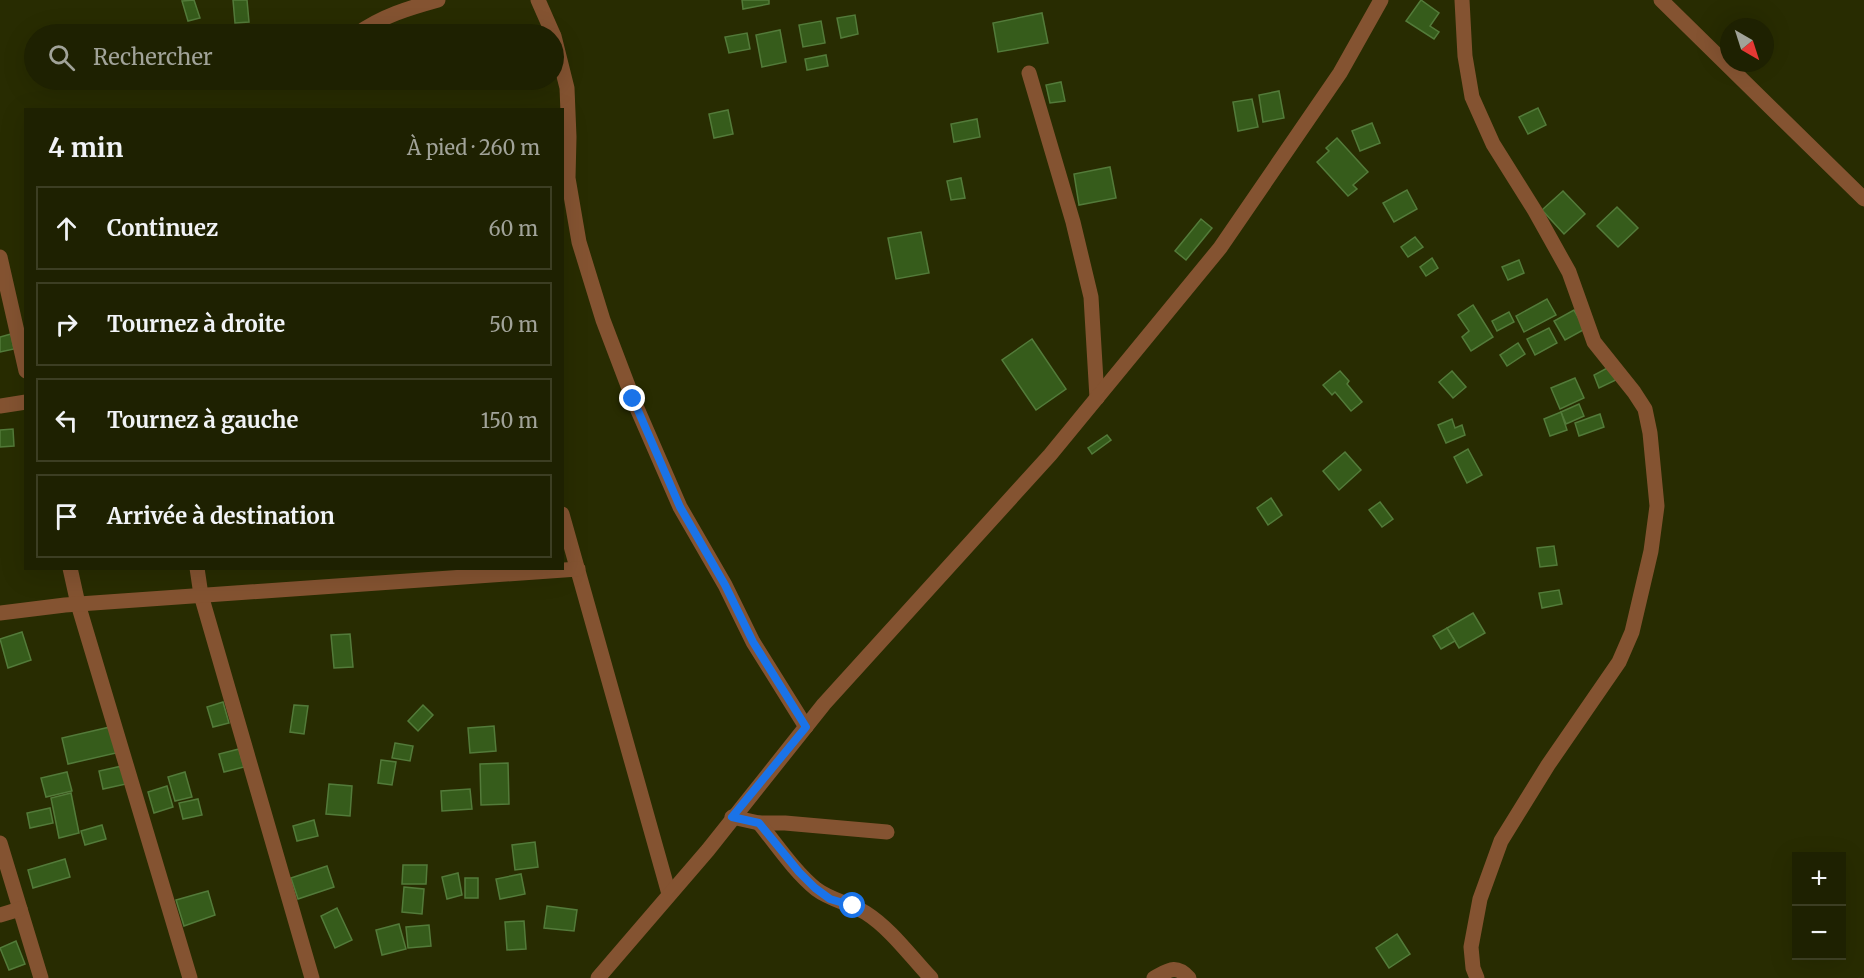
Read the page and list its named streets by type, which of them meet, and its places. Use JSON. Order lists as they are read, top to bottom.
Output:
{
  "north": "bottom right",
  "page": {
    "search": "Rechercher",
    "heading": ["4 min", "À pied · 260 m"],
    "list": [
      ["Continuez", "60 m"],
      ["Tournez à droite", "50 m"],
      ["Tournez à gauche", "150 m"],
      "Arrivée à destination"
    ],
    "map_buttons": ["+", "−"]
  }
}
